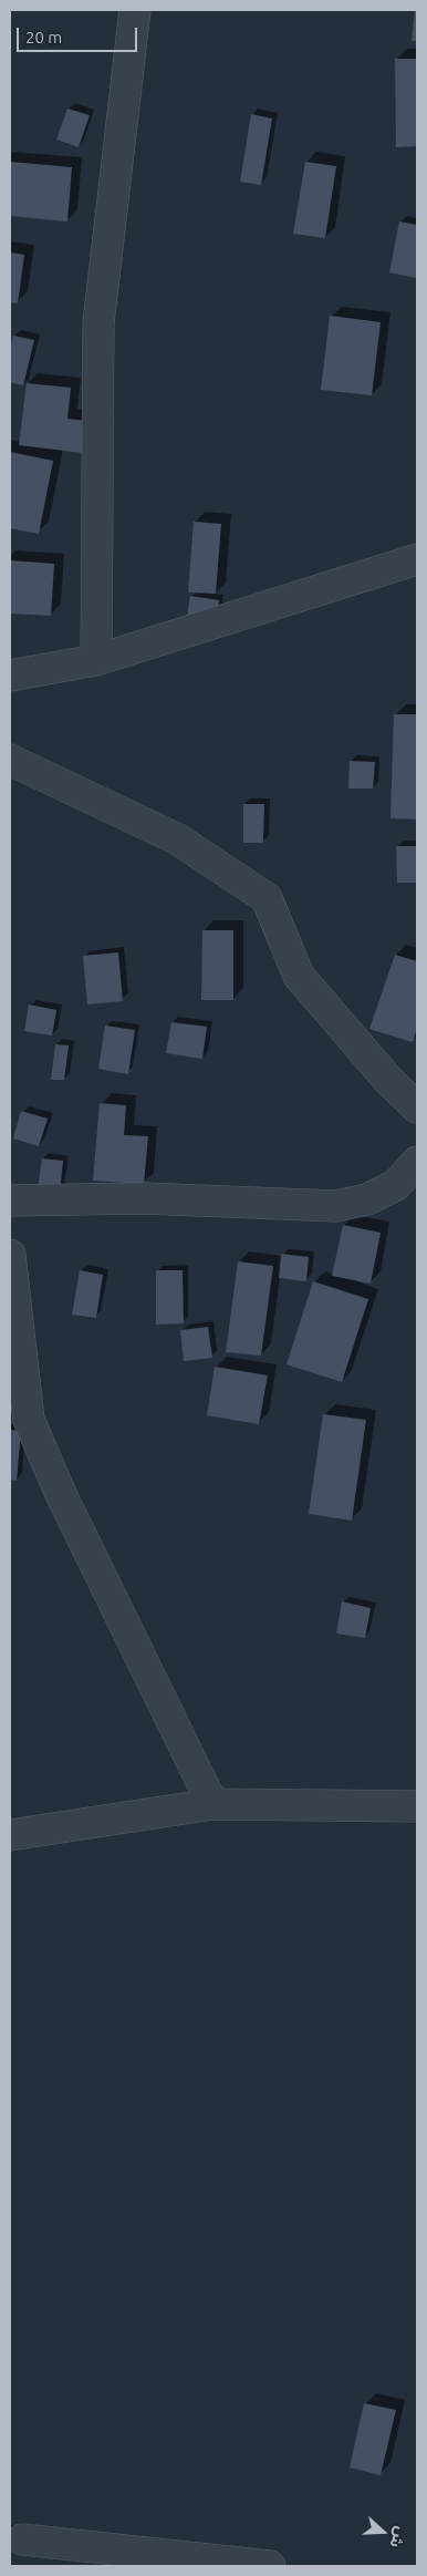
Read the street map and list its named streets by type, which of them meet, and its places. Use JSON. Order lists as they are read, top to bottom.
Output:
{
  "scale_bar": "20 m",
  "north": "right"
}
